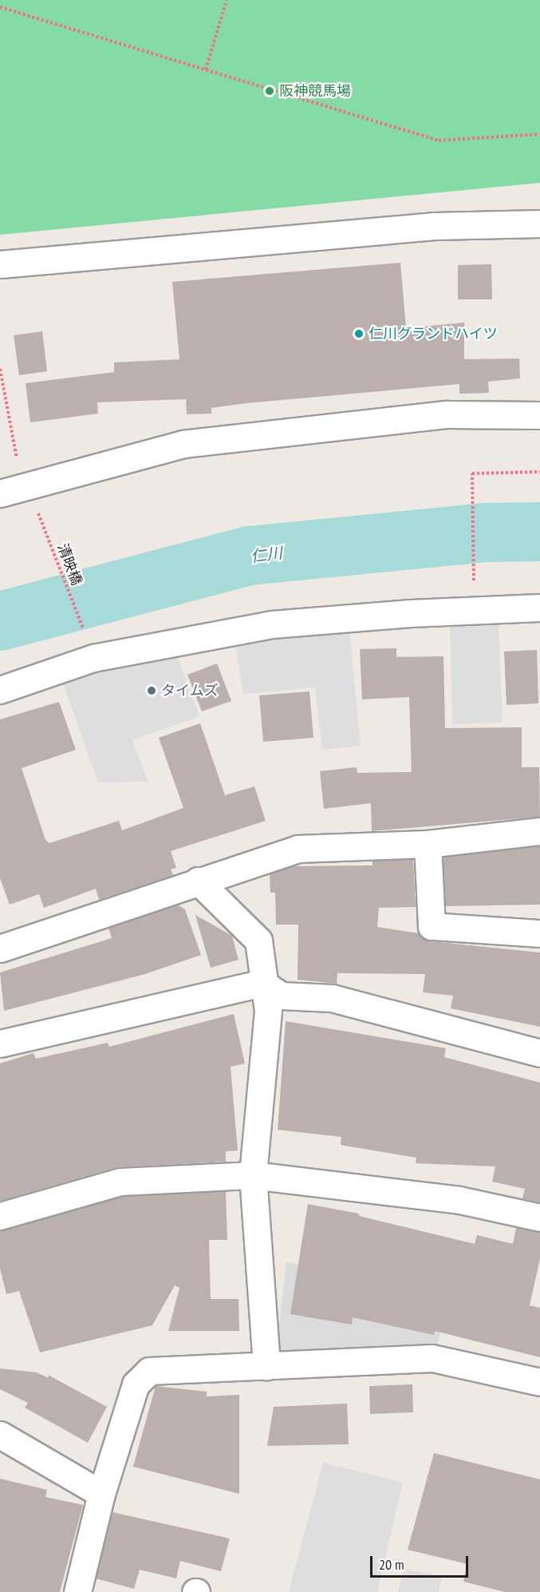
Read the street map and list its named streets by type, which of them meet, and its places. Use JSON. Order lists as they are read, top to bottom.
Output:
{
  "streets": {
    "path": ["清映橋"]
  },
  "water": ["仁川"],
  "places": ["阪神競馬場", "仁川グランドハイツ", "タイムズ"],
  "scale_bar": "20 m"
}
